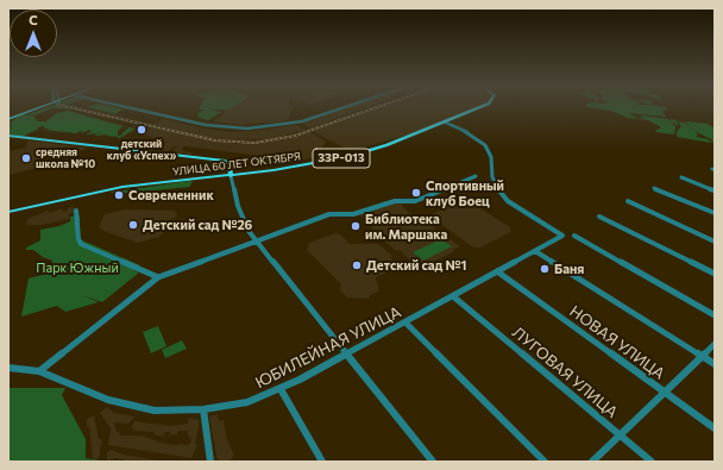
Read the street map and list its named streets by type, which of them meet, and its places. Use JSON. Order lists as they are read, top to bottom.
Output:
{
  "streets": {
    "main road": ["33Р-013", "УЛИЦА 60 ЛЕТ ОКТЯБРЯ"],
    "street": ["НОВАЯ УЛИЦА", "ЮБИЛЕЙНАЯ УЛИЦА", "ЛУГОВАЯ УЛИЦА"]
  },
  "crossings": [
    ["УЛИЦА 60 ЛЕТ ОКТЯБРЯ", "ЮБИЛЕЙНАЯ УЛИЦА"],
    ["НОВАЯ УЛИЦА", "ЮБИЛЕЙНАЯ УЛИЦА"],
    ["ЮБИЛЕЙНАЯ УЛИЦА", "ЛУГОВАЯ УЛИЦА"]
  ],
  "parks": ["Парк Южный"],
  "places": [
    "детский клуб «Успех»",
    "средняя школа №10",
    "Спортивный клуб Боец",
    "Современник",
    "Детский сад №26",
    "Библиотека им. Маршака",
    "Детский сад №1",
    "Баня"
  ],
  "north": "top"
}
